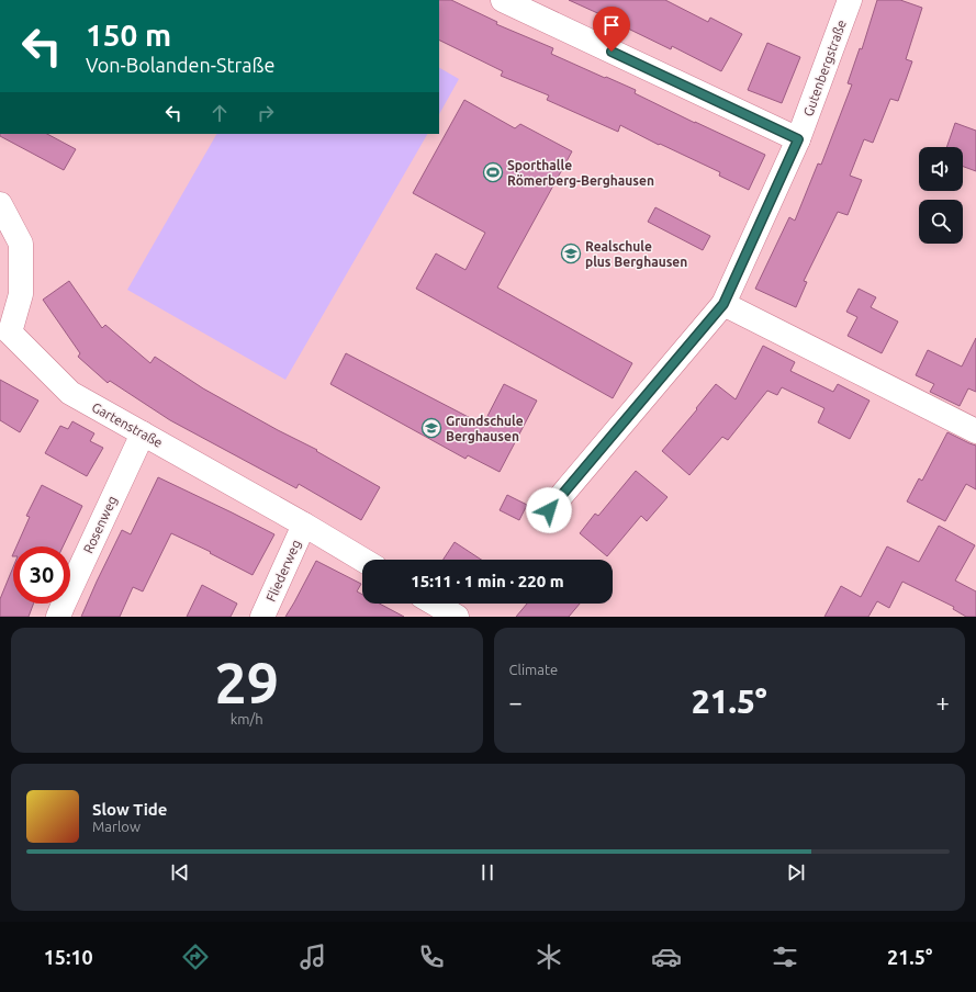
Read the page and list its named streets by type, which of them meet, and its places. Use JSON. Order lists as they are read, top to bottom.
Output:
{
  "streets": {
    "street": [
      "Gutenbergstraße",
      "Gartenstraße",
      "Rosenweg",
      "Fliederweg"
    ]
  },
  "crossings": [
    ["Gartenstraße", "Rosenweg"],
    ["Gartenstraße", "Fliederweg"]
  ],
  "places": {
    "sports": ["Sporthalle Römerberg-Berghausen"],
    "school or university": ["Realschule plus Berghausen", "Grundschule Berghausen"]
  },
  "page": {
    "turn": ["150 m", "Von-Bolanden-Straße"],
    "limit": "30",
    "trip": "15:11 · 1 min · 220 m",
    "tile": [
      ["29", "km/h"],
      "Climate"
    ],
    "heat": ["−", "21.5°", "+"],
    "song": ["Slow Tide", "Marlow"],
    "tabs": ["15:10", "21.5°"]
  }
}
